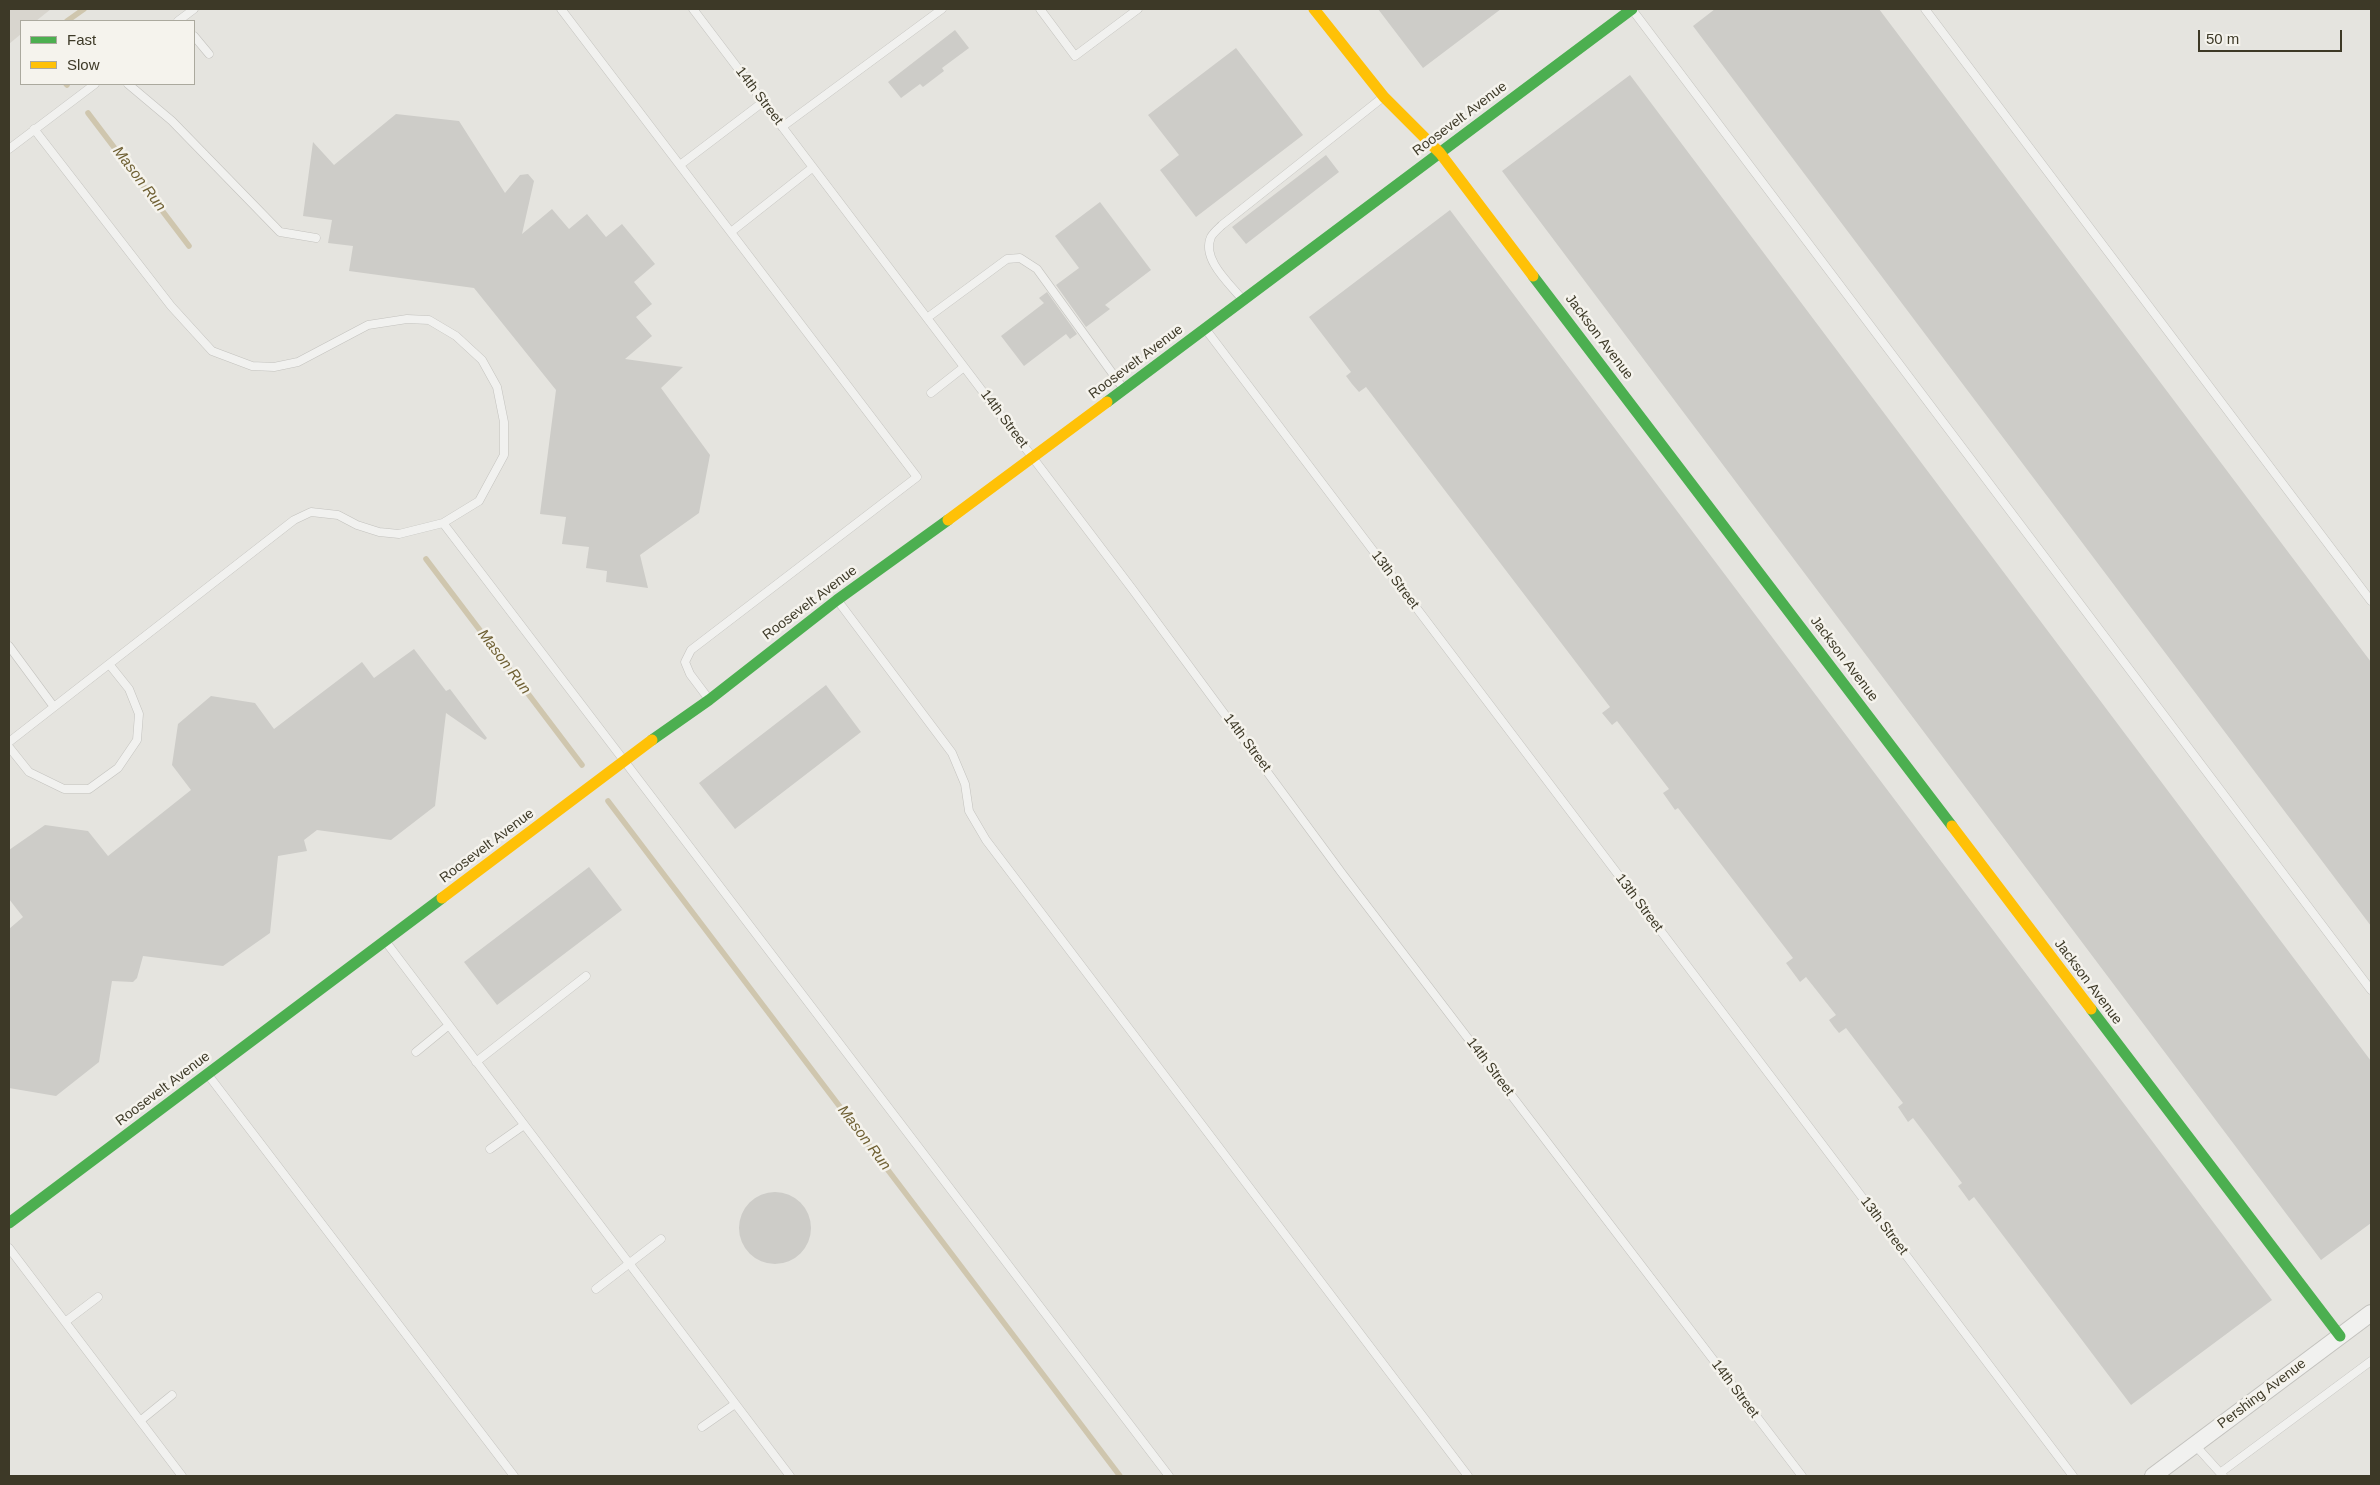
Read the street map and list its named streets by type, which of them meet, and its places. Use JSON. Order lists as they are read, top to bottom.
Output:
{
  "streets": {
    "street": ["Roosevelt Avenue", "Jackson Avenue", "Pershing Avenue"],
    "lane": ["14th Street", "13th Street"]
  },
  "crossings": [
    ["14th Street", "Roosevelt Avenue"],
    ["Roosevelt Avenue", "Jackson Avenue"],
    ["Roosevelt Avenue", "13th Street"],
    ["Jackson Avenue", "Pershing Avenue"]
  ],
  "water": ["Mason Run"],
  "legend": ["Fast", "Slow"],
  "scale_bar": "50 m"
}
